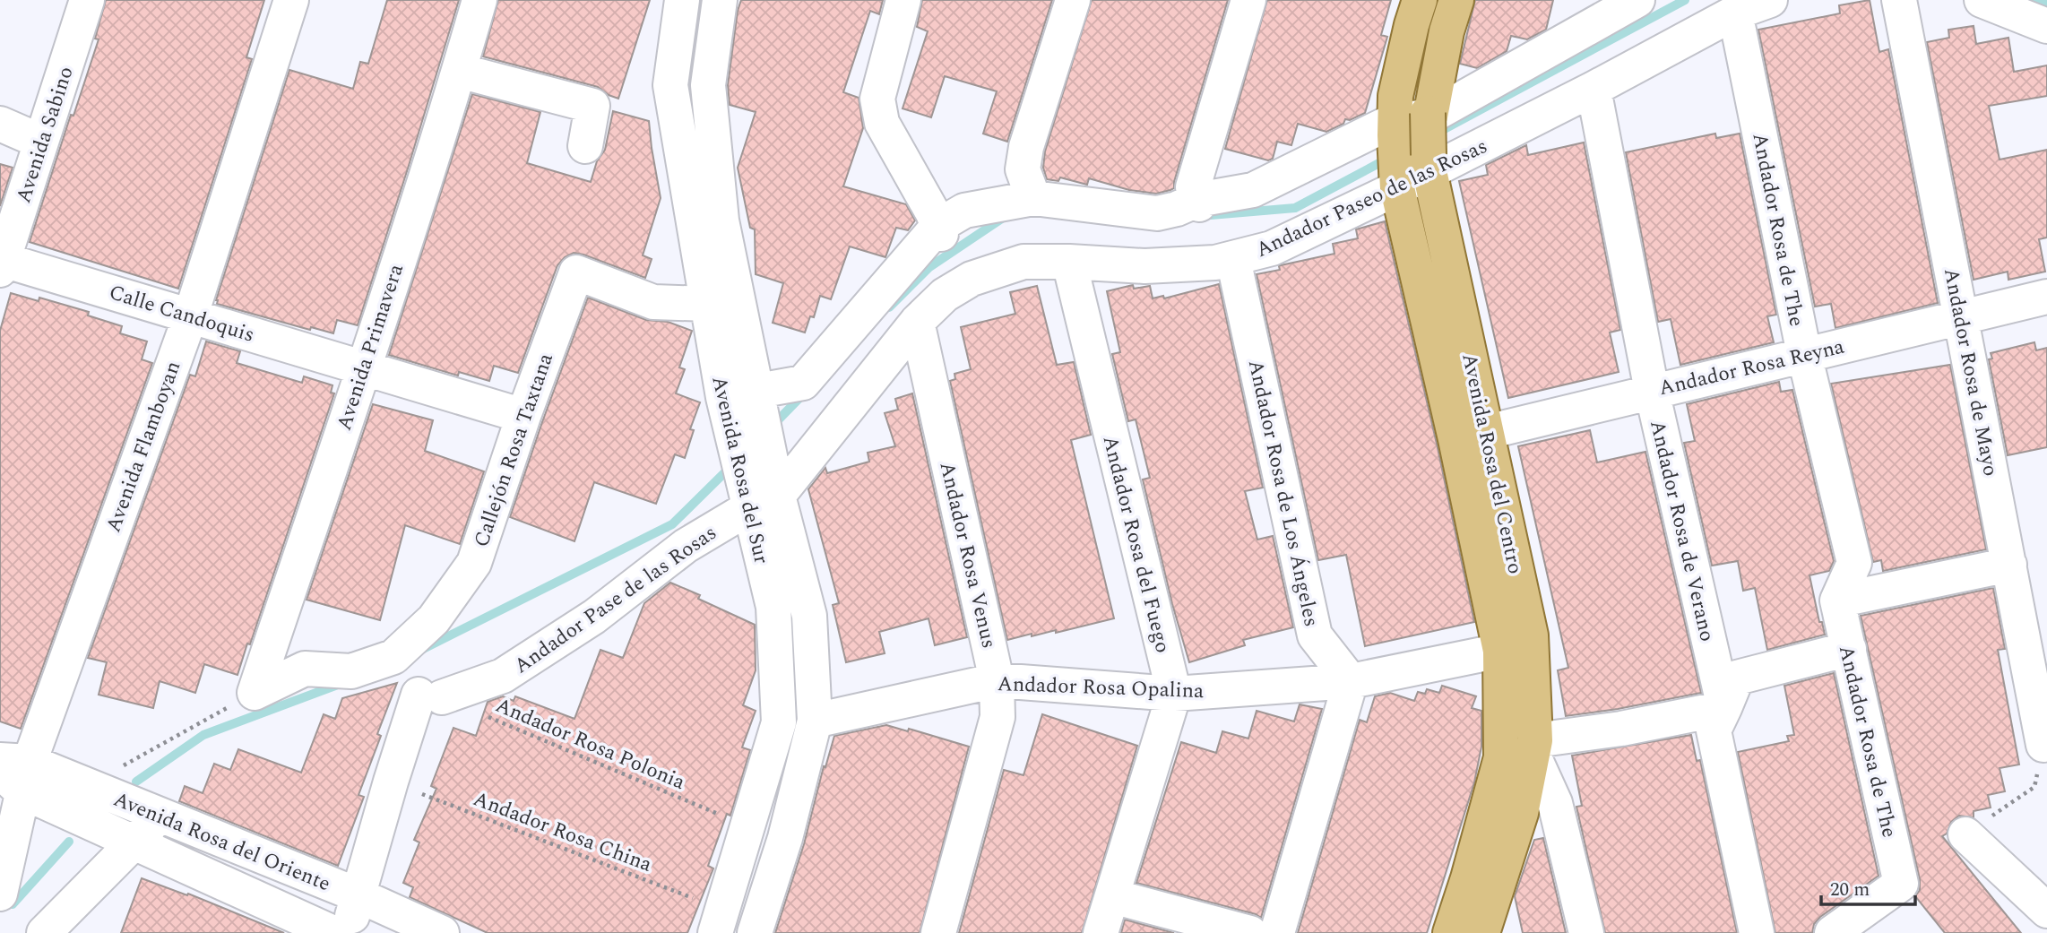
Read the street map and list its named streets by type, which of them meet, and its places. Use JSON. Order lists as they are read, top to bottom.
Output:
{
  "streets": {
    "main road": ["Avenida Rosa del Centro"],
    "street": [
      "Avenida Sabino",
      "Andador Paseo de las Rosas",
      "Andador Rosa de The",
      "Calle Candoquis",
      "Avenida Primavera",
      "Andador Rosa Reyna",
      "Andador Rosa de Mayo",
      "Avenida Flamboyan",
      "Callejón Rosa Taxtana",
      "Avenida Rosa del Sur",
      "Andador Rosa de Los Ángeles",
      "Andador Rosa de Verano",
      "Andador Rosa del Fuego",
      "Andador Rosa Venus",
      "Andador Pase de las Rosas",
      "Andador Rosa Opalina",
      "Avenida Rosa del Oriente"
    ],
    "path": ["Andador Rosa Polonia", "Andador Rosa China"]
  },
  "crossings": [
    ["Avenida Sabino", "Calle Candoquis"],
    ["Andador Paseo de las Rosas", "Andador Rosa de The"],
    ["Andador Paseo de las Rosas", "Avenida Rosa del Centro"],
    ["Andador Paseo de las Rosas", "Avenida Rosa del Sur"],
    ["Andador Paseo de las Rosas", "Andador Rosa de Los Ángeles"],
    ["Andador Paseo de las Rosas", "Andador Rosa de Verano"],
    ["Andador Paseo de las Rosas", "Andador Rosa del Fuego"],
    ["Andador Paseo de las Rosas", "Andador Rosa Venus"],
    ["Andador Paseo de las Rosas", "Andador Pase de las Rosas"],
    ["Andador Rosa de The", "Andador Rosa Reyna"],
    ["Calle Candoquis", "Avenida Primavera"],
    ["Calle Candoquis", "Avenida Flamboyan"],
    ["Calle Candoquis", "Callejón Rosa Taxtana"],
    ["Avenida Primavera", "Callejón Rosa Taxtana"],
    ["Andador Rosa Reyna", "Andador Rosa de Mayo"],
    ["Andador Rosa Reyna", "Avenida Rosa del Centro"],
    ["Andador Rosa Reyna", "Andador Rosa de Verano"],
    ["Avenida Flamboyan", "Avenida Rosa del Oriente"],
    ["Callejón Rosa Taxtana", "Avenida Rosa del Sur"],
    ["Avenida Rosa del Centro", "Andador Rosa Opalina"],
    ["Avenida Rosa del Sur", "Andador Pase de las Rosas"],
    ["Avenida Rosa del Sur", "Andador Rosa Opalina"],
    ["Avenida Rosa del Sur", "Andador Rosa Polonia"],
    ["Avenida Rosa del Sur", "Andador Rosa China"],
    ["Andador Rosa de Los Ángeles", "Andador Rosa Opalina"],
    ["Andador Rosa del Fuego", "Andador Rosa Opalina"],
    ["Andador Rosa Venus", "Andador Rosa Opalina"],
    ["Andador Pase de las Rosas", "Andador Rosa China"]
  ],
  "scale_bar": "20 m"
}
